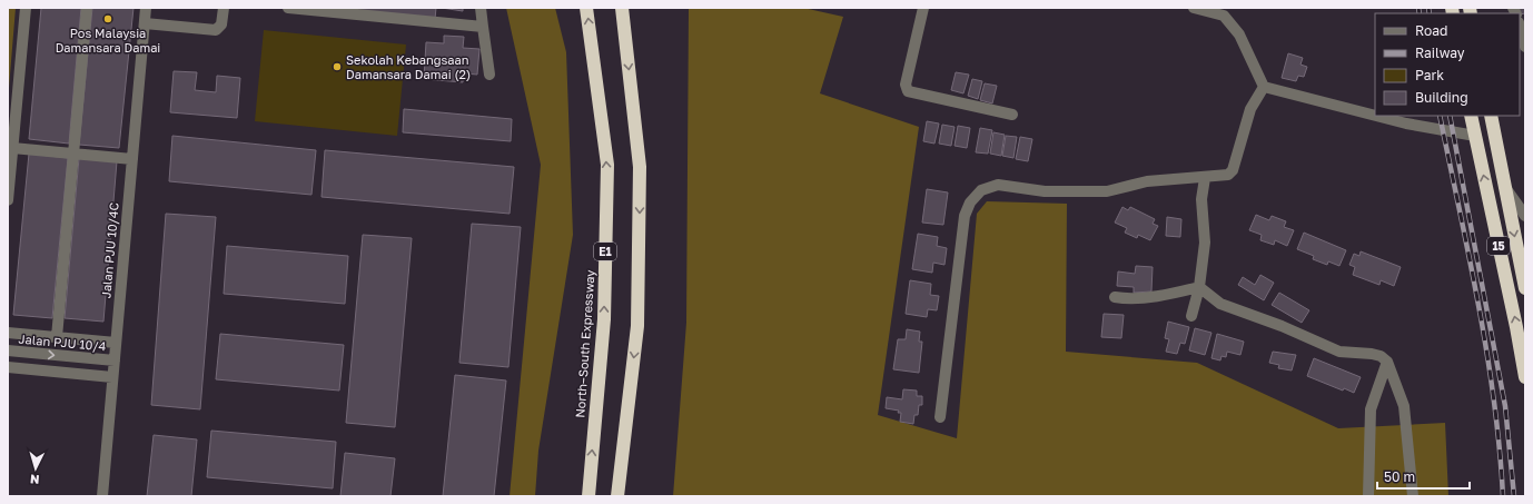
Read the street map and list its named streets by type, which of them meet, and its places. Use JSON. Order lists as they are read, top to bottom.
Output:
{
  "streets": {
    "highway": ["15", "E1", "North–South Expressway"],
    "street": ["Jalan PJU 10/4C", "Jalan PJU 10/4"]
  },
  "crossings": [
    ["Jalan PJU 10/4C", "Jalan PJU 10/4"]
  ],
  "places": ["Pos Malaysia Damansara Damai", "Sekolah Kebangsaan Damansara Damai (2)"],
  "legend": [
    "Road",
    "Railway",
    "Park",
    "Building"
  ],
  "scale_bar": "50 m",
  "north": "bottom"
}
